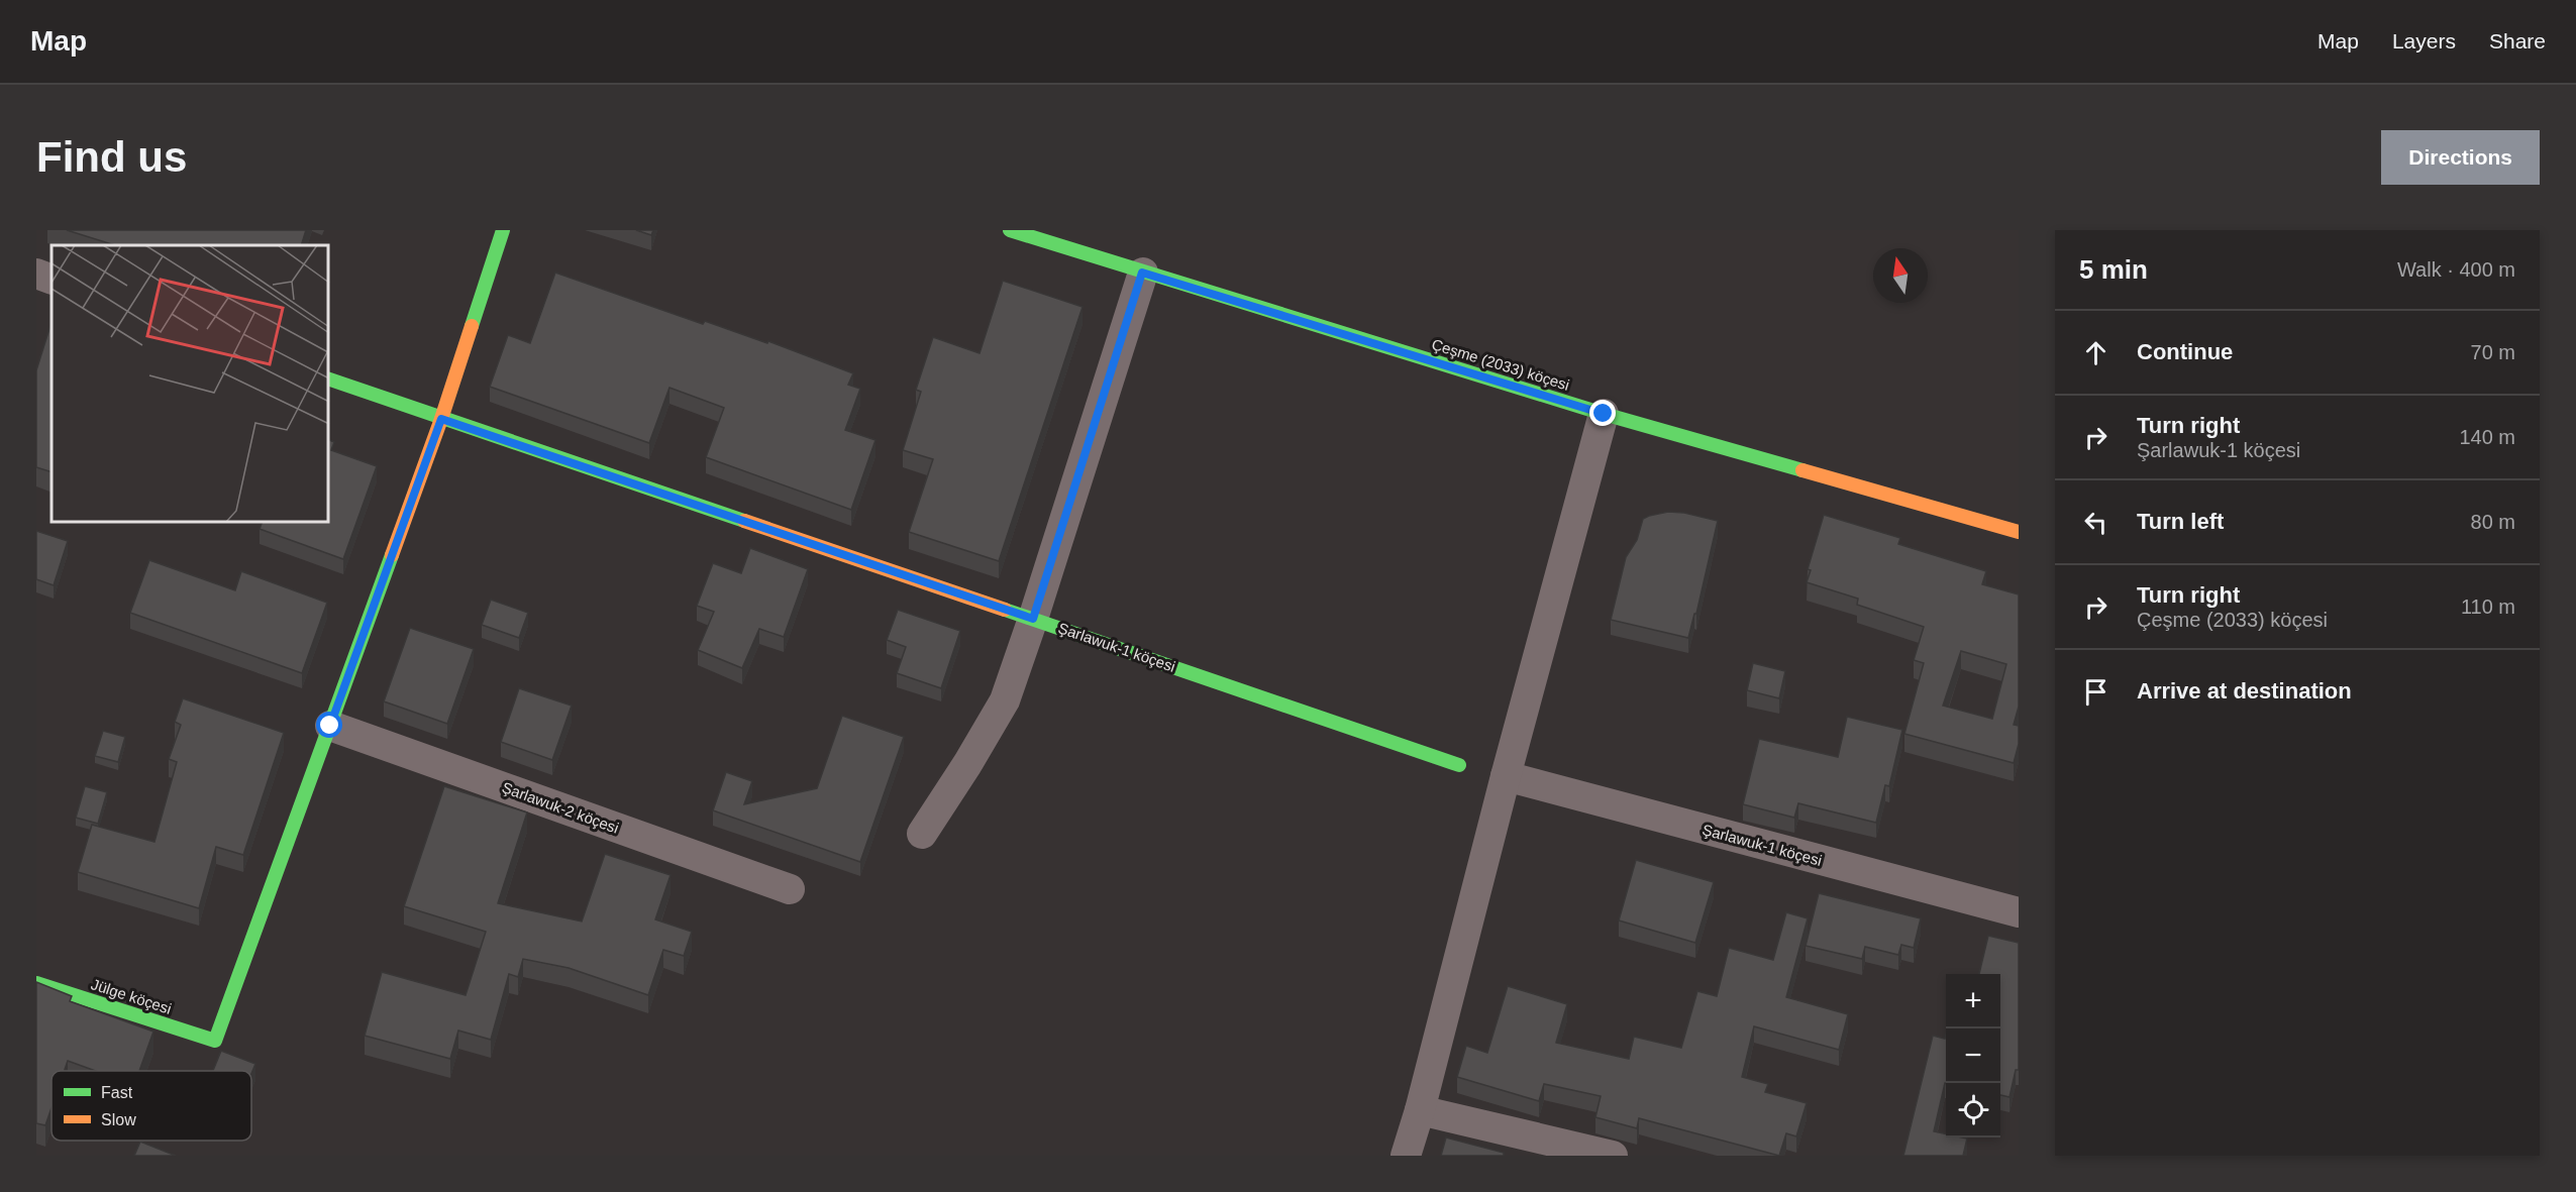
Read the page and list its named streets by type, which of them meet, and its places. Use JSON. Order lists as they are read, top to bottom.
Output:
{
  "streets": {
    "street": [
      "Çeşme (2033) köçesi",
      "Şarlawuk-1 köçesi",
      "Şarlawuk-2 köçesi",
      "Jülge köçesi"
    ]
  },
  "crossings": [
    ["Şarlawuk-2 köçesi", "Jülge köçesi"]
  ],
  "legend": ["Fast", "Slow"],
  "north": "top",
  "page": {
    "header": "Map",
    "nav": ["Map", "Layers", "Share"],
    "buttons": "Directions",
    "title": "Find us",
    "heading": ["5 min", "Walk · 400 m"],
    "list": [
      ["Continue", "70 m"],
      ["Turn right", "Şarlawuk-1 köçesi", "140 m"],
      ["Turn left", "80 m"],
      ["Turn right", "Çeşme (2033) köçesi", "110 m"],
      "Arrive at destination"
    ],
    "map_buttons": ["+", "−"]
  }
}
